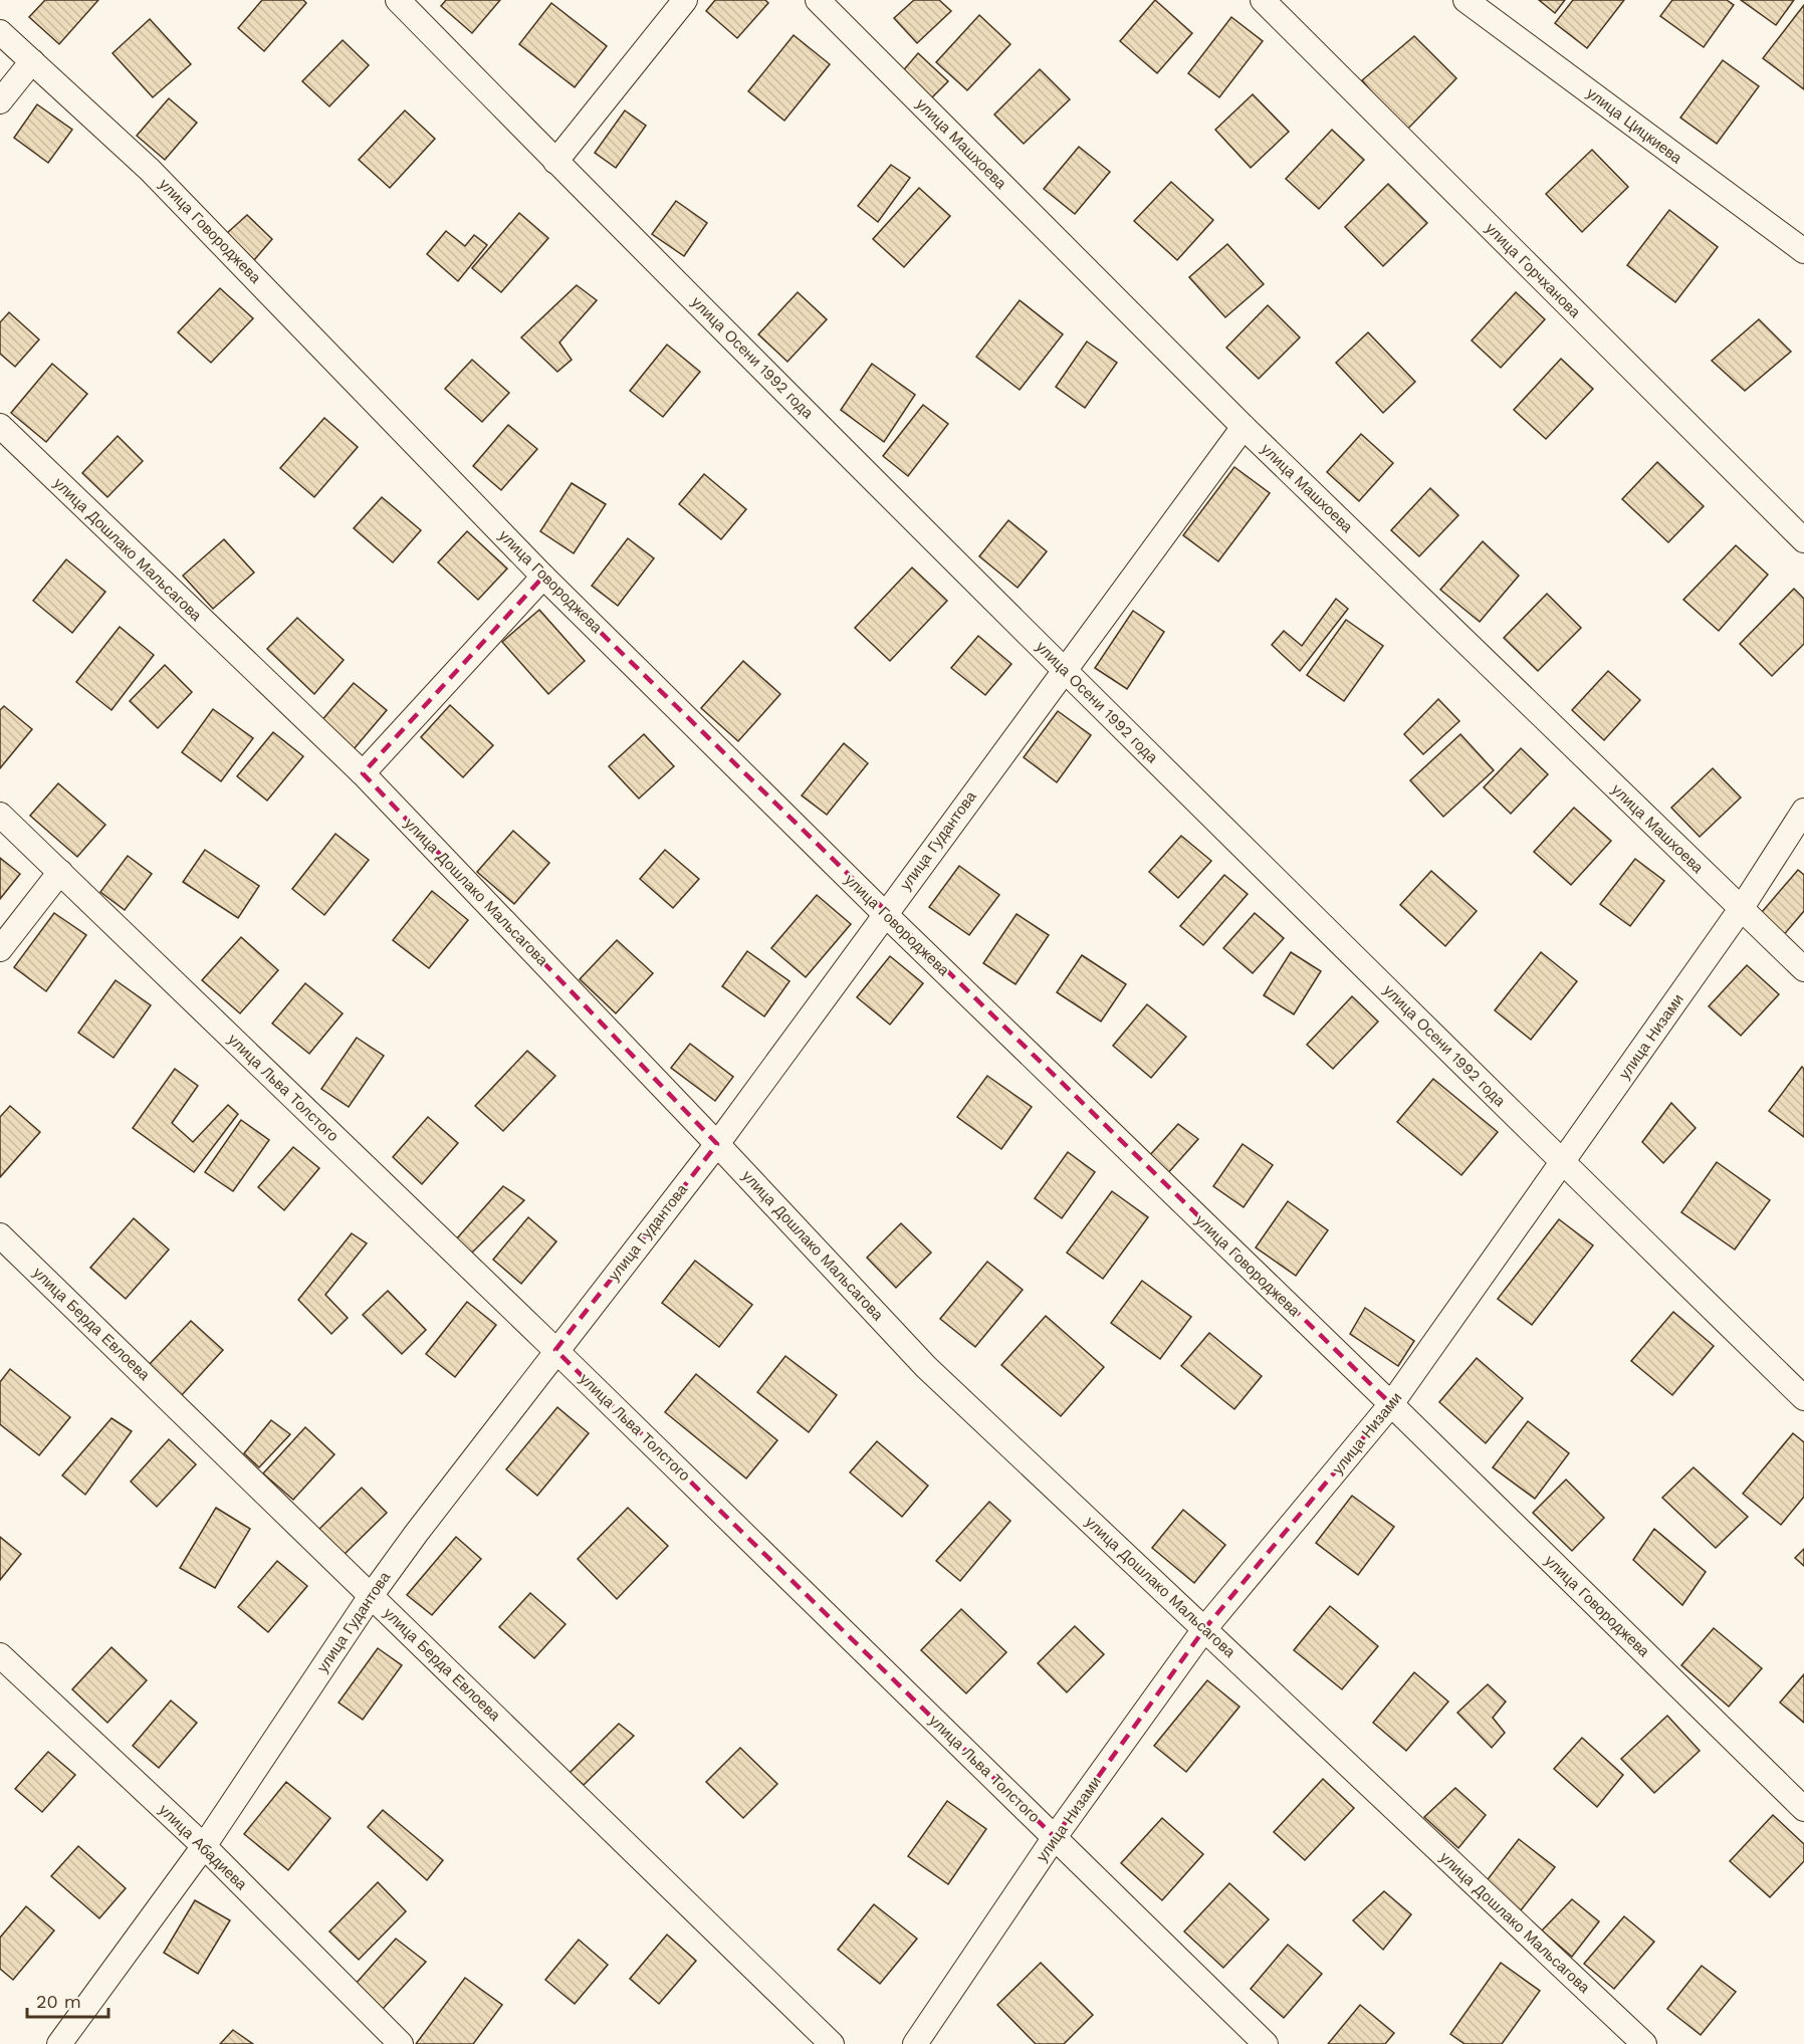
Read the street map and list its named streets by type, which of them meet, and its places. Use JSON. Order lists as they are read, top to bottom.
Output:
{
  "streets": {
    "street": [
      "улица Цицкиева",
      "улица Машхоева",
      "улица Говороджева",
      "улица Горчханова",
      "улица Осени 1992 года",
      "улица Дошлако Мальсагова",
      "улица Гудантова",
      "улица Низами",
      "улица Льва Толстого",
      "улица Берда Евлоева",
      "улица Абадиева"
    ]
  },
  "crossings": [
    ["улица Машхоева", "улица Гудантова"],
    ["улица Машхоева", "улица Низами"],
    ["улица Говороджева", "улица Гудантова"],
    ["улица Говороджева", "улица Низами"],
    ["улица Осени 1992 года", "улица Гудантова"],
    ["улица Осени 1992 года", "улица Низами"],
    ["улица Дошлако Мальсагова", "улица Гудантова"],
    ["улица Дошлако Мальсагова", "улица Низами"],
    ["улица Гудантова", "улица Льва Толстого"],
    ["улица Гудантова", "улица Берда Евлоева"],
    ["улица Гудантова", "улица Абадиева"],
    ["улица Низами", "улица Льва Толстого"]
  ],
  "scale_bar": "20 m"
}
